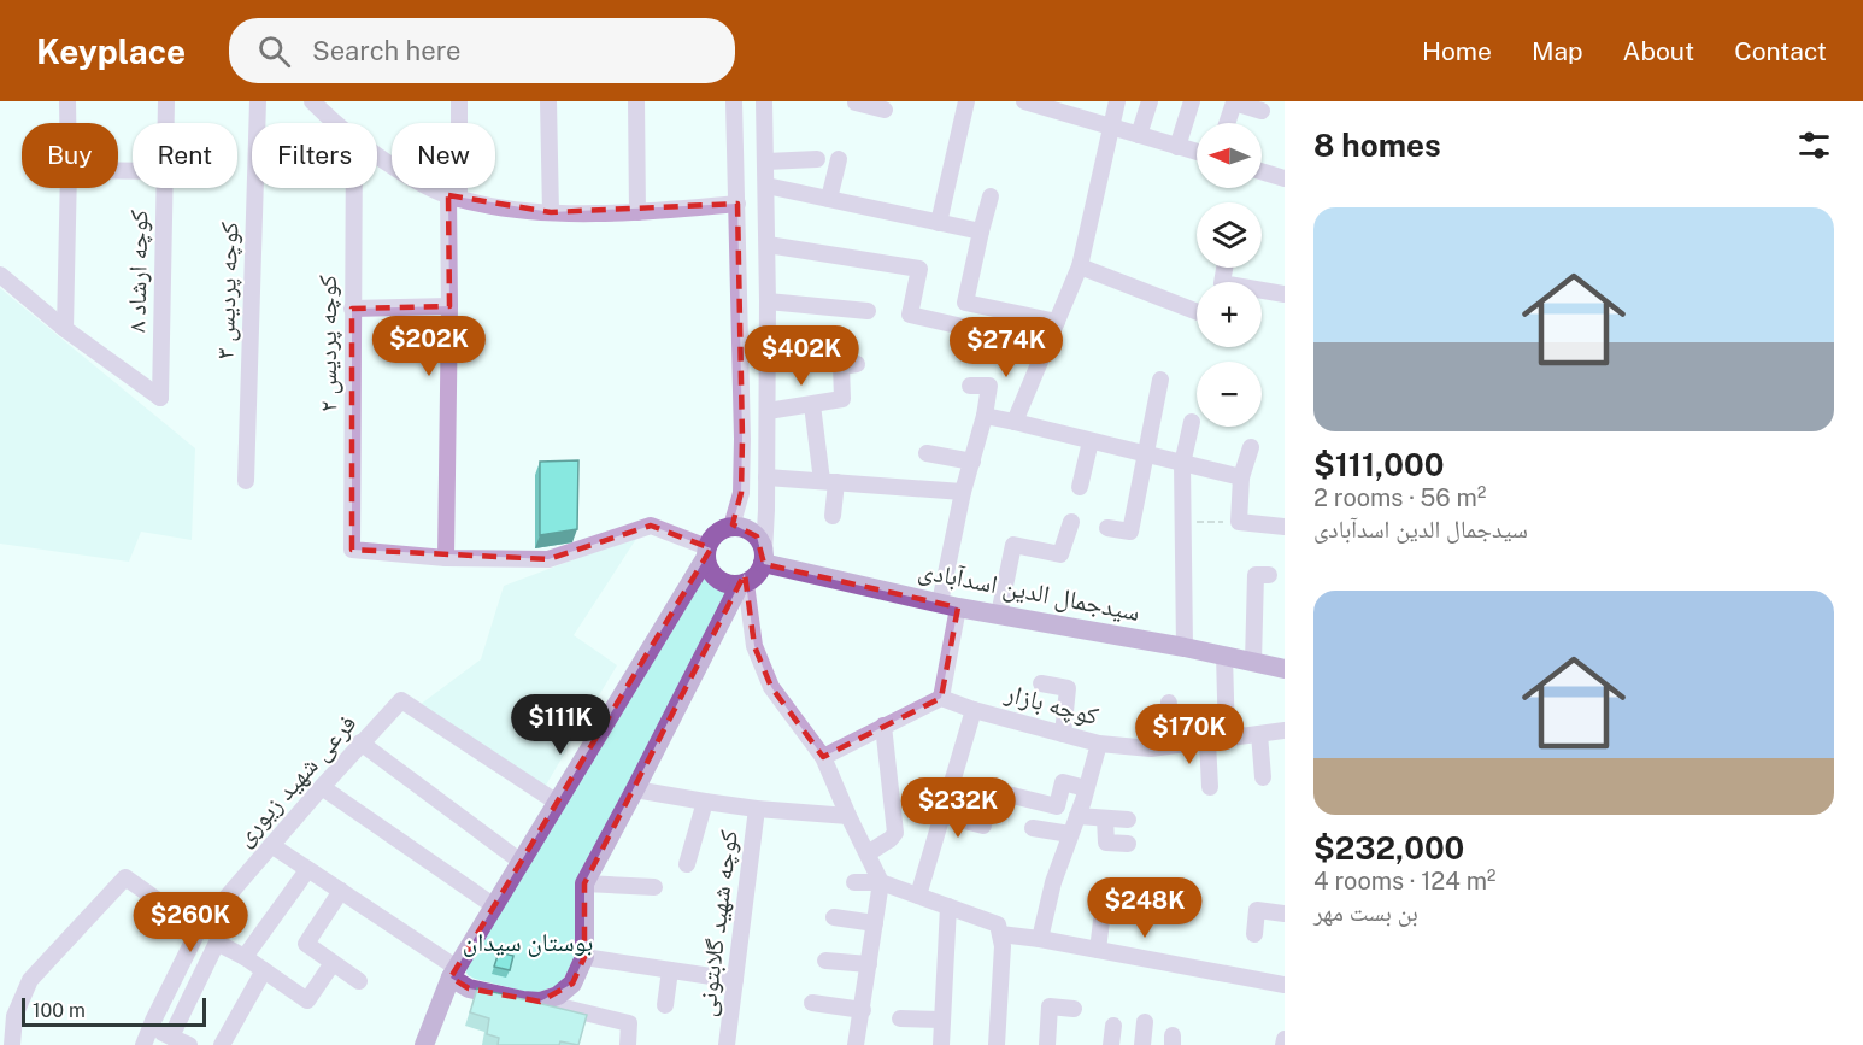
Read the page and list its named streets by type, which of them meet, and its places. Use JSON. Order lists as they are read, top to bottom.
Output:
{
  "streets": {
    "main road": ["سیدجمال الدین اسدآبادی"],
    "street": [
      "کوچه ارشاد ۸",
      "کوچه پردیس ۳",
      "کوچه پردیس ۲",
      "کوچه بازار",
      "فرعی شهید زیوری",
      "کوچه شهید گلابتونی"
    ]
  },
  "parks": ["بوستان سیدان"],
  "scale_bar": "100 m",
  "north": "left",
  "page": {
    "header": "Keyplace",
    "search": "Search here",
    "nav": [
      "Home",
      "Map",
      "About",
      "Contact"
    ],
    "heading": "8 homes",
    "map_buttons": ["+", "−"],
    "chip": [
      "Buy",
      "Rent",
      "Filters",
      "New"
    ],
    "list": [
      {
        "name": "$111,000",
        "note": "2 rooms · 56 m² · سیدجمال الدین اسدآبادی"
      },
      {
        "name": "$232,000",
        "note": "4 rooms · 124 m² · بن بست مهر"
      }
    ],
    "price": [
      "$202K",
      "$274K",
      "$402K",
      "$111K",
      "$170K",
      "$232K",
      "$248K",
      "$260K"
    ],
    "scale": "100 m"
  }
}
